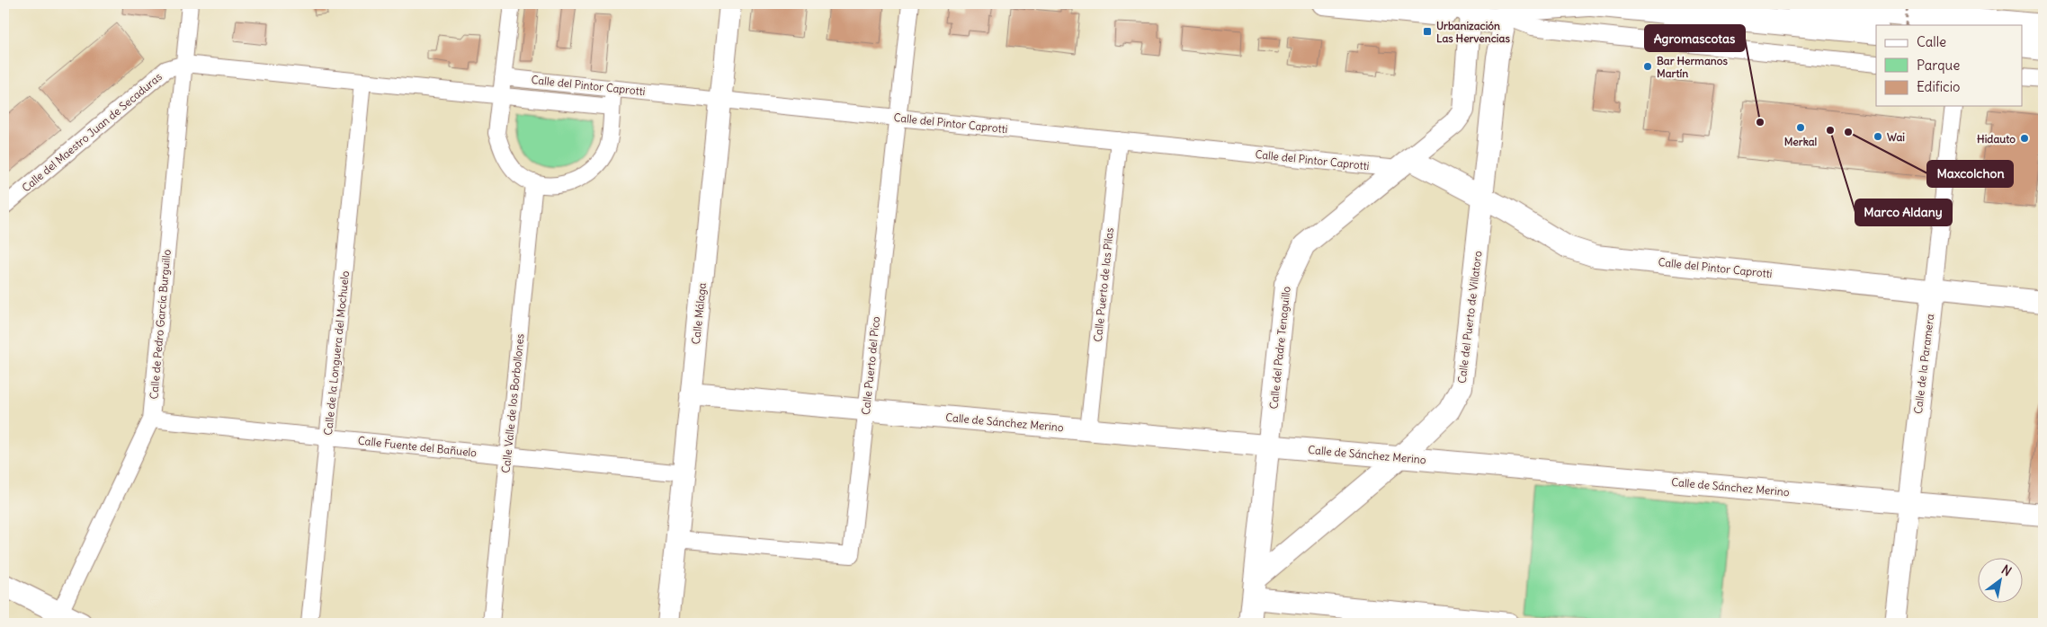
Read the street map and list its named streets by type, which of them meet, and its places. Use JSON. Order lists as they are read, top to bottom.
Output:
{
  "streets": {
    "street": [
      "Calle del Pintor Caprotti",
      "Calle del Maestro Juan de Secaduras",
      "Calle Puerto de las Pilas",
      "Calle Málaga",
      "Calle del Puerto de Villatoro",
      "Calle de Pedro García Burguillo",
      "Calle del Padre Tenaguillo",
      "Calle de la Longuera del Mochuelo",
      "Calle de la Paramera",
      "Calle Puerto del Pico",
      "Calle Valle de los Borbollones",
      "Calle de Sánchez Merino",
      "Calle Fuente del Bañuelo"
    ]
  },
  "crossings": [
    ["Calle del Pintor Caprotti", "Calle del Maestro Juan de Secaduras"],
    ["Calle del Pintor Caprotti", "Calle Puerto de las Pilas"],
    ["Calle del Pintor Caprotti", "Calle Málaga"],
    ["Calle del Pintor Caprotti", "Calle del Puerto de Villatoro"],
    ["Calle del Pintor Caprotti", "Calle de Pedro García Burguillo"],
    ["Calle del Pintor Caprotti", "Calle del Padre Tenaguillo"],
    ["Calle del Pintor Caprotti", "Calle de la Longuera del Mochuelo"],
    ["Calle del Pintor Caprotti", "Calle de la Paramera"],
    ["Calle del Pintor Caprotti", "Calle Puerto del Pico"],
    ["Calle del Maestro Juan de Secaduras", "Calle de Pedro García Burguillo"],
    ["Calle Puerto de las Pilas", "Calle de Sánchez Merino"],
    ["Calle Málaga", "Calle Puerto del Pico"],
    ["Calle Málaga", "Calle de Sánchez Merino"],
    ["Calle Málaga", "Calle Fuente del Bañuelo"],
    ["Calle del Puerto de Villatoro", "Calle del Padre Tenaguillo"],
    ["Calle del Puerto de Villatoro", "Calle de Sánchez Merino"],
    ["Calle de Pedro García Burguillo", "Calle Fuente del Bañuelo"],
    ["Calle del Padre Tenaguillo", "Calle de Sánchez Merino"],
    ["Calle de la Longuera del Mochuelo", "Calle Fuente del Bañuelo"],
    ["Calle de la Paramera", "Calle de Sánchez Merino"],
    ["Calle Puerto del Pico", "Calle de Sánchez Merino"],
    ["Calle Valle de los Borbollones", "Calle Fuente del Bañuelo"]
  ],
  "places": {
    "transit": ["Urbanización Las Hervencias"],
    "other": [
      "Bar Hermanos Martín",
      "Agromascotas",
      "Merkal",
      "Marco Aldany",
      "Maxcolchon",
      "Wai",
      "Hidauto"
    ]
  },
  "legend": ["Calle", "Parque", "Edificio"],
  "north": "top right"
}
